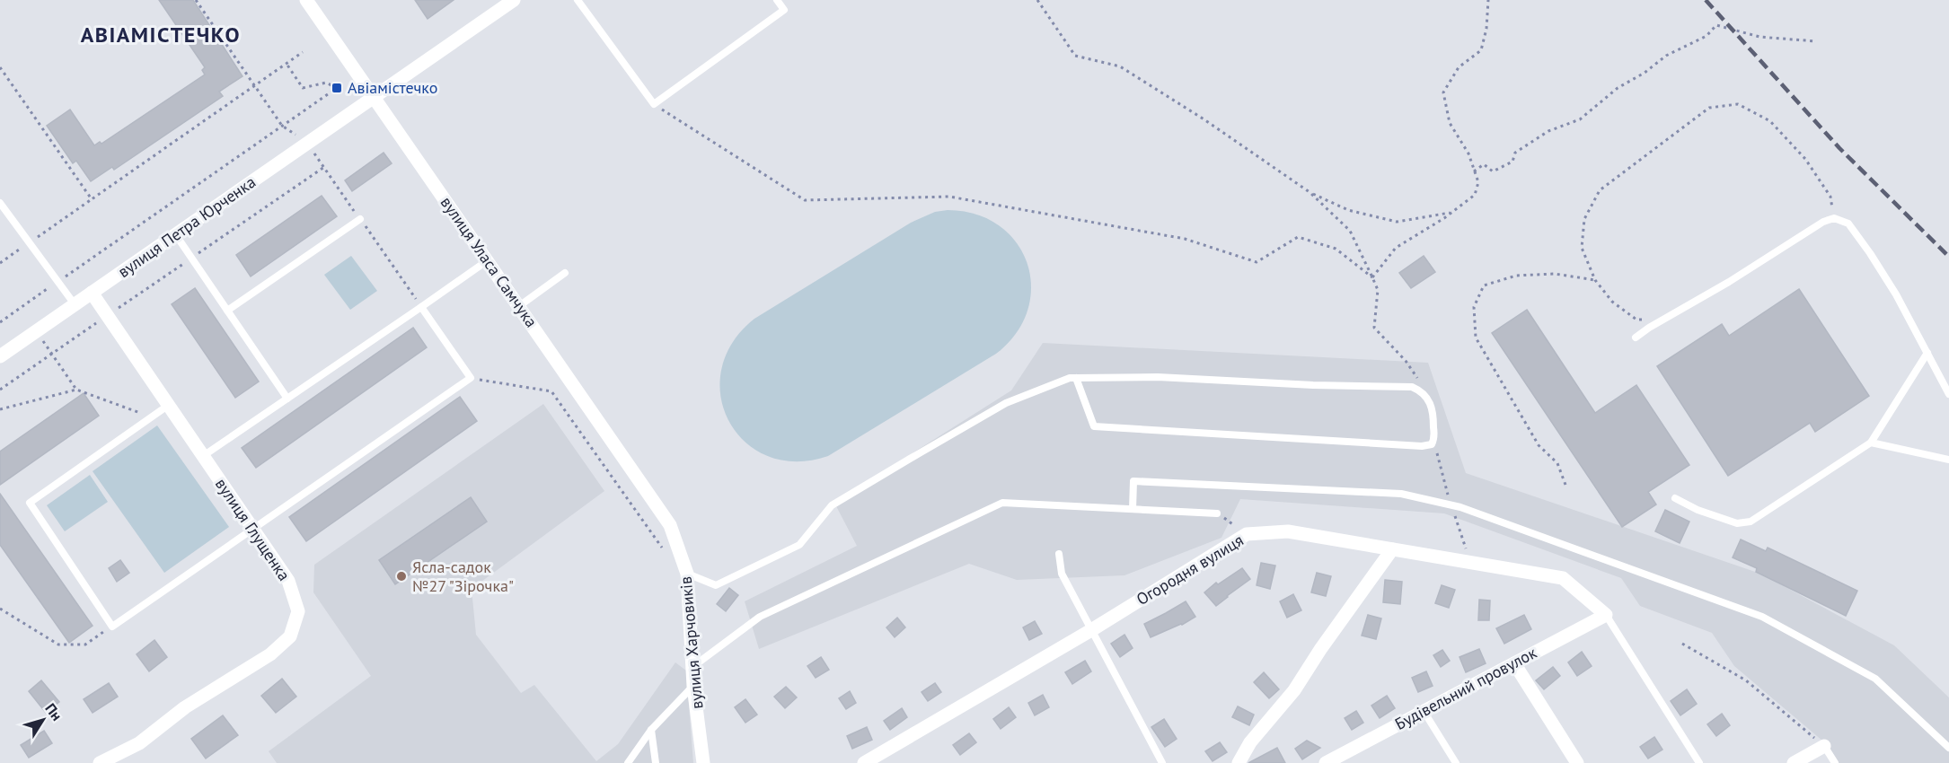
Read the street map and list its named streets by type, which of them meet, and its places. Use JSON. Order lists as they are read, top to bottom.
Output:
{
  "streets": {
    "street": [
      "вулиця Петра Юрченка",
      "вулиця Уласа Самчука",
      "вулиця Глущенка",
      "Огородня вулиця",
      "вулиця Харчовиків",
      "Будівельний провулок"
    ]
  },
  "crossings": [
    ["вулиця Петра Юрченка", "вулиця Уласа Самчука"],
    ["вулиця Петра Юрченка", "вулиця Глущенка"],
    ["вулиця Уласа Самчука", "вулиця Харчовиків"],
    ["Огородня вулиця", "Будівельний провулок"]
  ],
  "districts": ["АВІАМІСТЕЧКО"],
  "places": {
    "transit": ["Авіамістечко"],
    "other": ["Ясла-садок №27 \"Зірочка\""]
  },
  "north": "top right"
}
